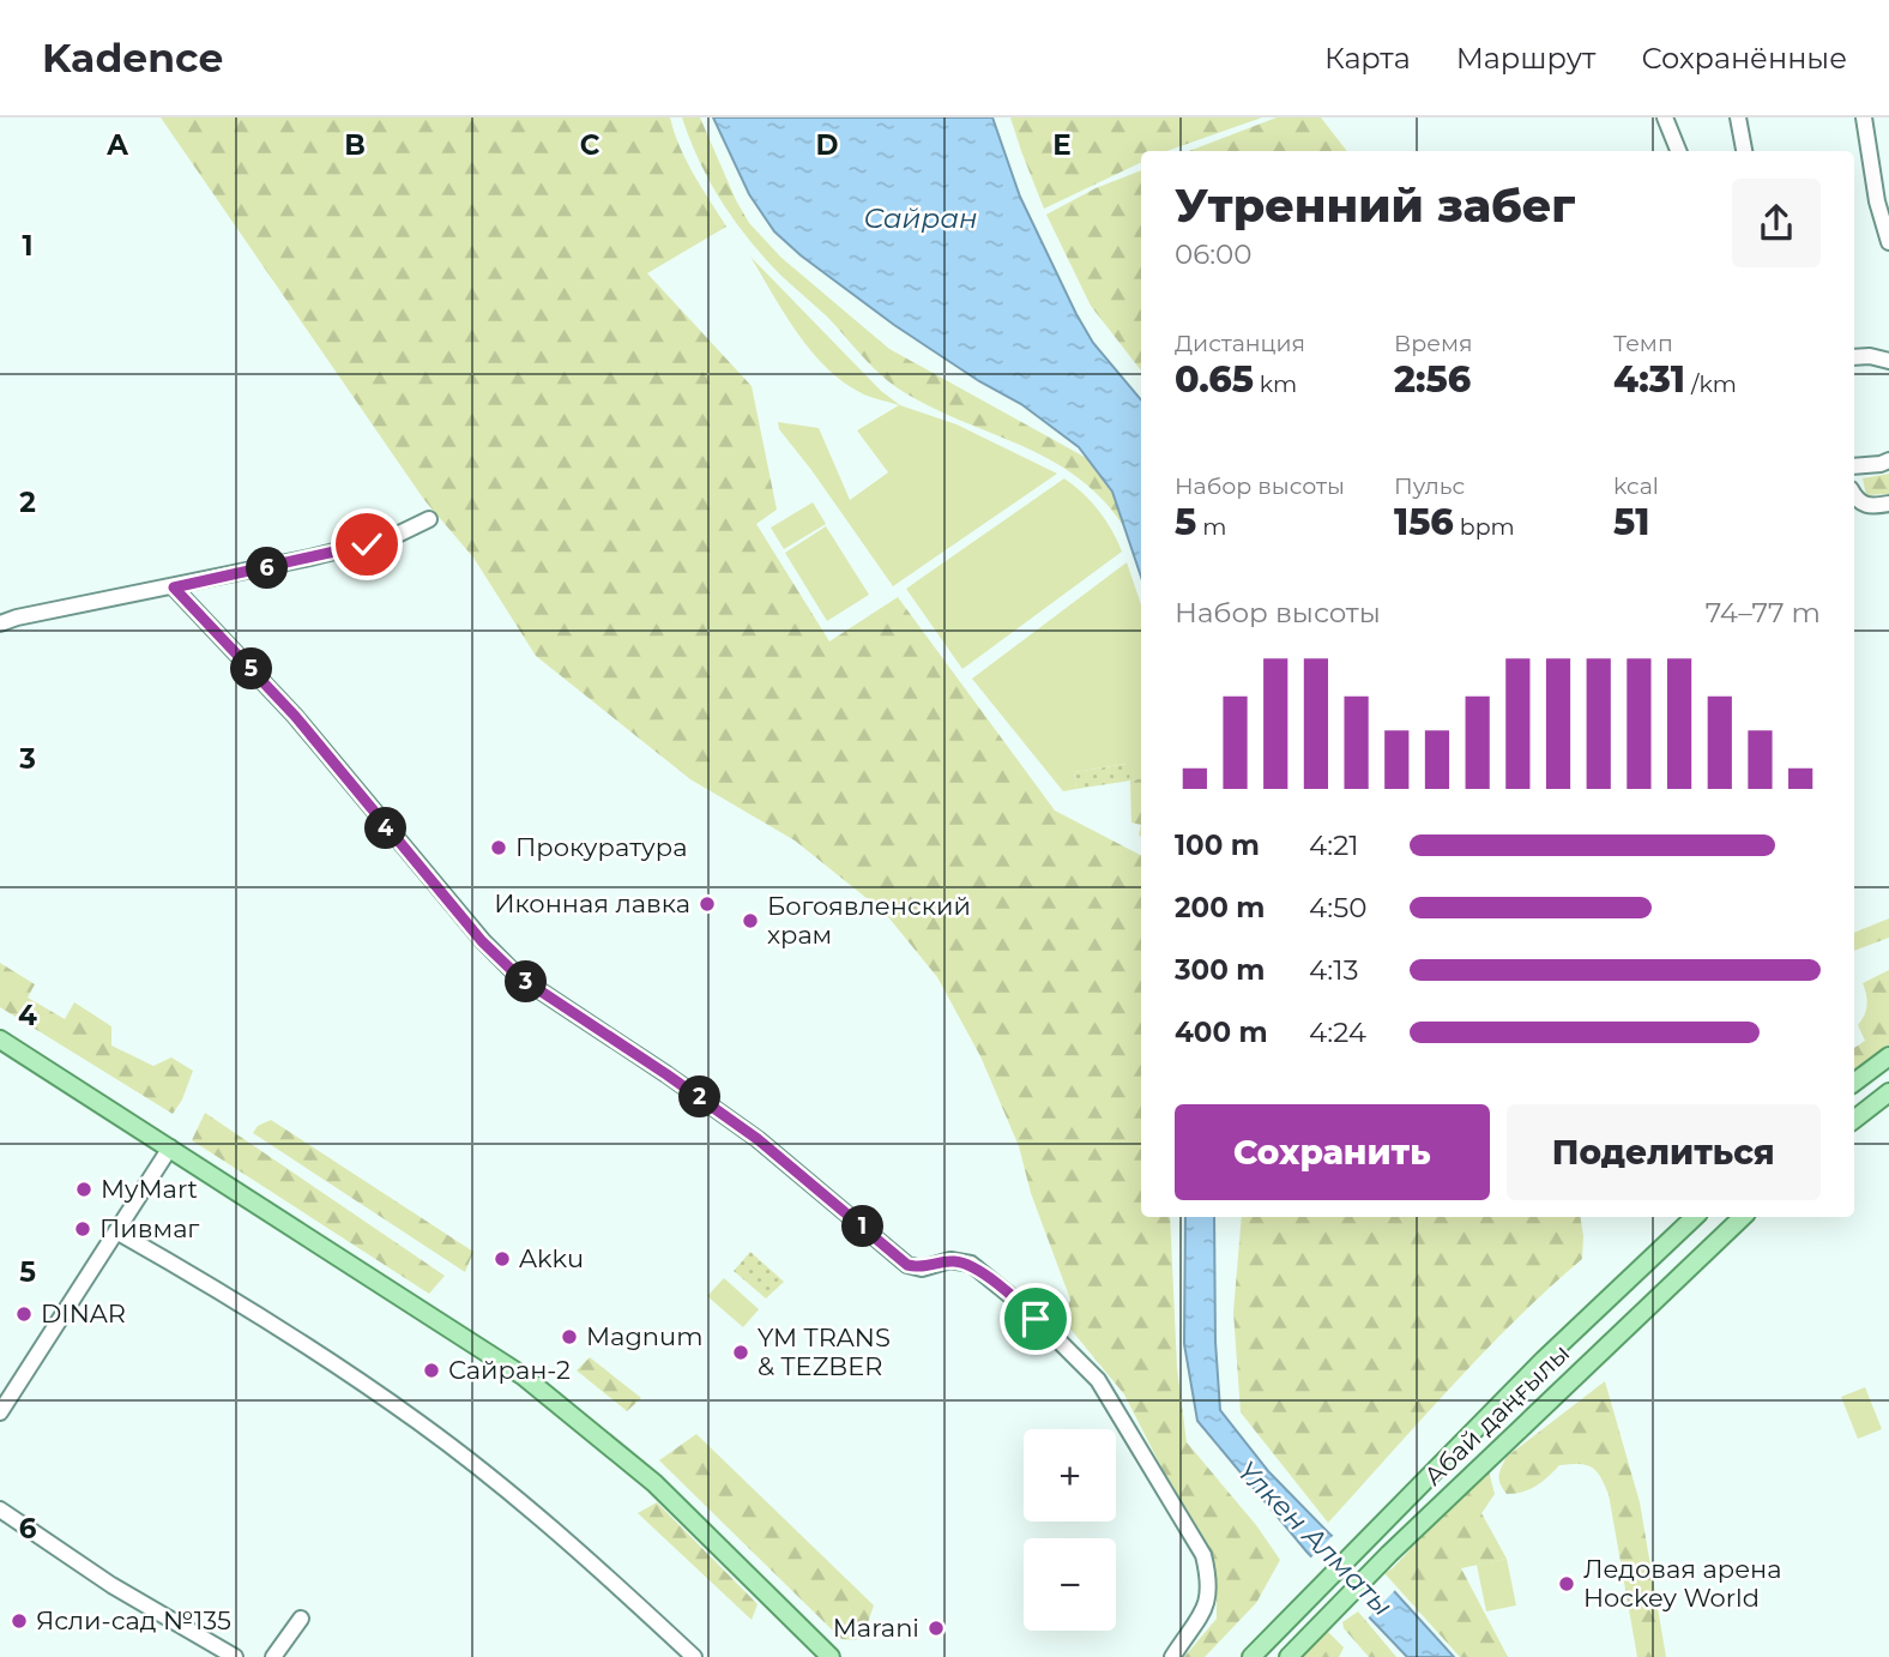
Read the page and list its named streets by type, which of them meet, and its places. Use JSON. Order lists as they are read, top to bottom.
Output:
{
  "streets": {
    "main road": ["Абай даңғылы"]
  },
  "water": ["Сайран", "Үлкен Алматы"],
  "places": [
    "Прокуратура",
    "Иконная лавка",
    "Богоявленский храм",
    "MyMart",
    "Пивмаг",
    "Akku",
    "DINAR",
    "Magnum",
    "YM TRANS & TEZBER",
    "Сайран-2",
    "Ледовая арена Hockey World",
    "Ясли-сад №135",
    "Marani"
  ],
  "page": {
    "header": "Kadence",
    "nav": ["Карта", "Маршрут", "Сохранённые"],
    "heading": ["Утренний забег", "06:00"],
    "stats": [
      ["Дистанция", "0.65 km"],
      ["Время", "2:56"],
      ["Темп", "4:31 /km"],
      ["Набор высоты", "5 m"],
      ["Пульс", "156 bpm"],
      ["kcal", "51"]
    ],
    "pins": [
      "6",
      "5",
      "4",
      "3",
      "2",
      "1"
    ],
    "chart": ["Набор высоты", "74–77 m"],
    "list": [
      {
        "name": "100 m",
        "note": "4:21"
      },
      {
        "name": "200 m",
        "note": "4:50"
      },
      {
        "name": "300 m",
        "note": "4:13"
      },
      {
        "name": "400 m",
        "note": "4:24"
      }
    ],
    "buttons": ["Сохранить", "Поделиться"],
    "map_buttons": ["+", "−"]
  },
  "grid": {
    "columns": [
      "A",
      "B",
      "C",
      "D",
      "E"
    ],
    "rows": [
      "1",
      "2",
      "3",
      "4",
      "5",
      "6"
    ]
  }
}
